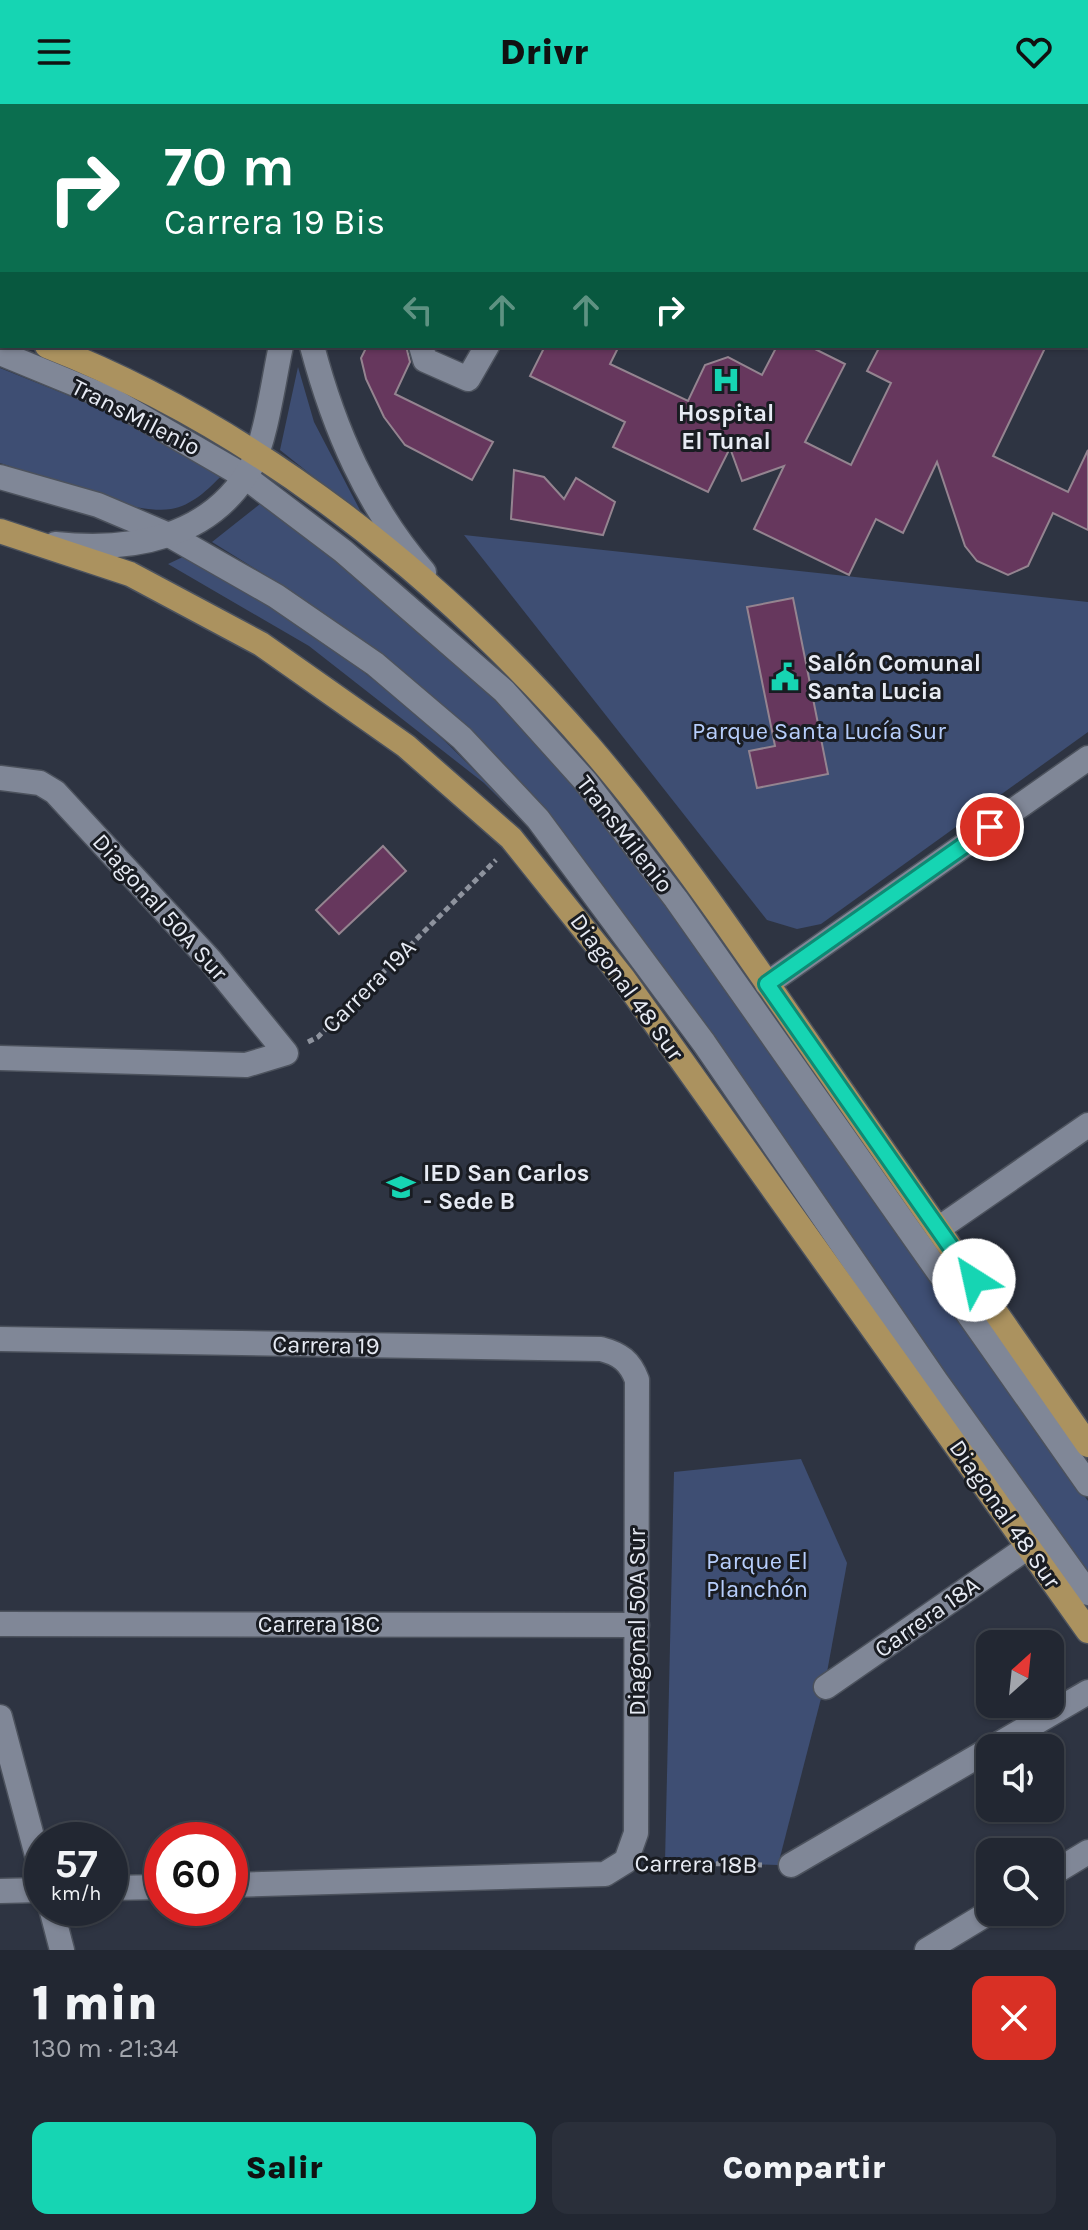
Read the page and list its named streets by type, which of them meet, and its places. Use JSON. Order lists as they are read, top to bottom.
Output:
{
  "streets": {
    "main road": ["Diagonal 48 Sur"],
    "street": [
      "TransMilenio",
      "Diagonal 50A Sur",
      "Carrera 19",
      "Carrera 18A",
      "Carrera 18C",
      "Carrera 18B"
    ],
    "path": ["Carrera 19A"]
  },
  "crossings": [
    ["Diagonal 50A Sur", "Carrera 19A"],
    ["Diagonal 50A Sur", "Carrera 19"],
    ["Diagonal 50A Sur", "Carrera 18C"],
    ["Diagonal 50A Sur", "Carrera 18B"],
    ["Carrera 19A", "Diagonal 48 Sur"],
    ["Diagonal 48 Sur", "Carrera 18A"]
  ],
  "parks": ["Parque Santa Lucía Sur", "Parque El Planchón"],
  "places": {
    "hospital": ["Hospital El Tunal"],
    "public building": ["Salón Comunal Santa Lucia"],
    "school or university": ["IED San Carlos - Sede B"]
  },
  "north": "top right",
  "page": {
    "header": "Drivr",
    "turn": ["70 m", "Carrera 19 Bis"],
    "speed": "57 km/h",
    "limit": "60",
    "heading": ["1 min", "130 m · 21:34"],
    "buttons": ["Salir", "Compartir"]
  }
}
